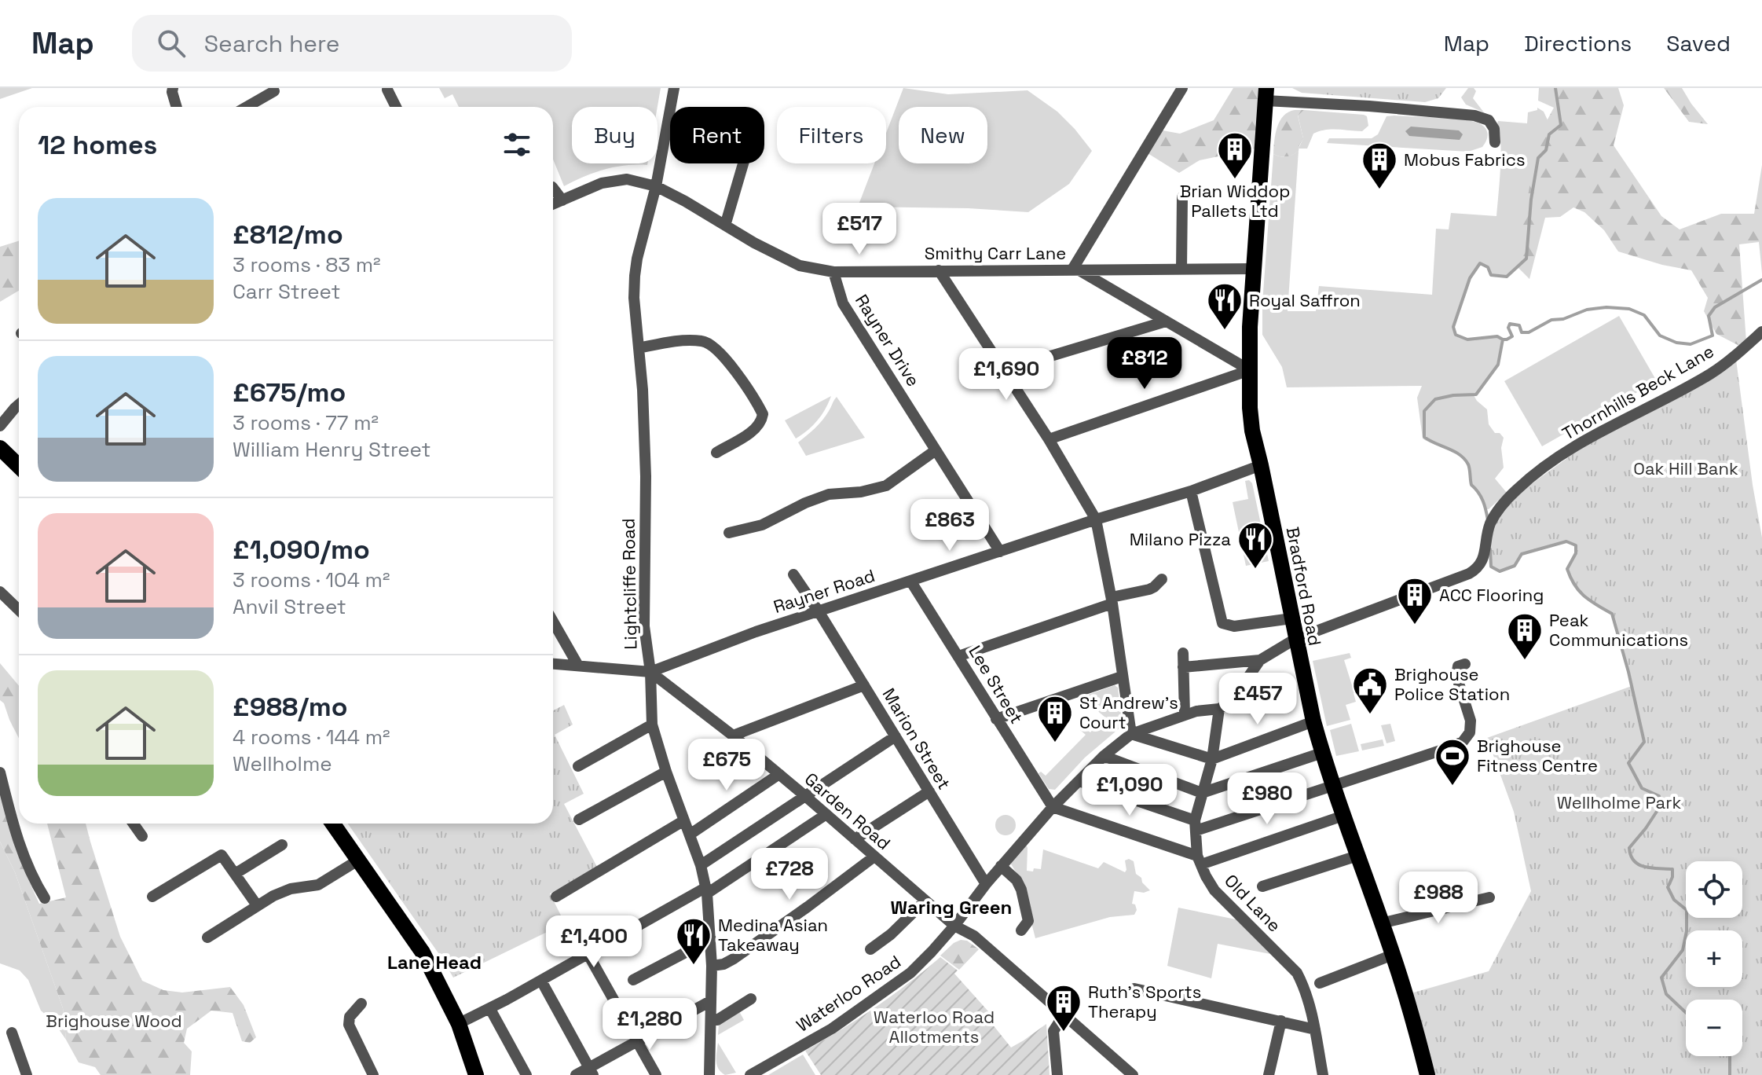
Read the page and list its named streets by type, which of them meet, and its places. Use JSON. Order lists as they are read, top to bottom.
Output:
{
  "streets": {
    "main road": ["Bradford Road"],
    "street": [
      "Smithy Carr Lane",
      "Rayner Drive",
      "Thornhills Beck Lane",
      "Lightcliffe Road",
      "Rayner Road",
      "Lee Street",
      "Marion Street",
      "Garden Road",
      "Old Lane",
      "Waterloo Road"
    ]
  },
  "crossings": [
    ["Smithy Carr Lane", "Rayner Drive"],
    ["Smithy Carr Lane", "Lightcliffe Road"],
    ["Smithy Carr Lane", "Bradford Road"],
    ["Rayner Drive", "Rayner Road"],
    ["Thornhills Beck Lane", "Bradford Road"],
    ["Lightcliffe Road", "Rayner Road"],
    ["Lightcliffe Road", "Garden Road"],
    ["Bradford Road", "Rayner Road"],
    ["Rayner Road", "Lee Street"],
    ["Rayner Road", "Marion Street"],
    ["Rayner Road", "Garden Road"],
    ["Lee Street", "Waterloo Road"],
    ["Marion Street", "Waterloo Road"],
    ["Garden Road", "Waterloo Road"],
    ["Old Lane", "Waterloo Road"]
  ],
  "districts": ["Waring Green", "Lane Head"],
  "parks": [
    "Oak Hill Bank",
    "Wellholme Park",
    "Waterloo Road Allotments",
    "Brighouse Wood"
  ],
  "places": {
    "building": [
      "Brian Widdop Pallets Ltd",
      "Mobus Fabrics",
      "ACC Flooring",
      "Peak Communications",
      "St Andrew's Court",
      "Ruth's Sports Therapy"
    ],
    "restaurant": ["Royal Saffron", "Milano Pizza", "Medina Asian Takeaway"],
    "public building": ["Brighouse Police Station"],
    "sports": ["Brighouse Fitness Centre"]
  },
  "page": {
    "header": "Map",
    "search": "Search here",
    "nav": ["Map", "Directions", "Saved"],
    "chip": [
      "Buy",
      "Rent",
      "Filters",
      "New"
    ],
    "heading": "12 homes",
    "list": [
      {
        "name": "£812/mo",
        "note": "3 rooms · 83 m² · Carr Street"
      },
      {
        "name": "£675/mo",
        "note": "3 rooms · 77 m² · William Henry Street"
      },
      {
        "name": "£1,090/mo",
        "note": "3 rooms · 104 m² · Anvil Street"
      },
      {
        "name": "£988/mo",
        "note": "4 rooms · 144 m² · Wellholme"
      }
    ],
    "price": [
      "£517",
      "£812",
      "£1,690",
      "£863",
      "£457",
      "£675",
      "£1,090",
      "£980",
      "£728",
      "£988",
      "£1,400",
      "£1,280"
    ],
    "map_buttons": ["+", "−"]
  }
}
